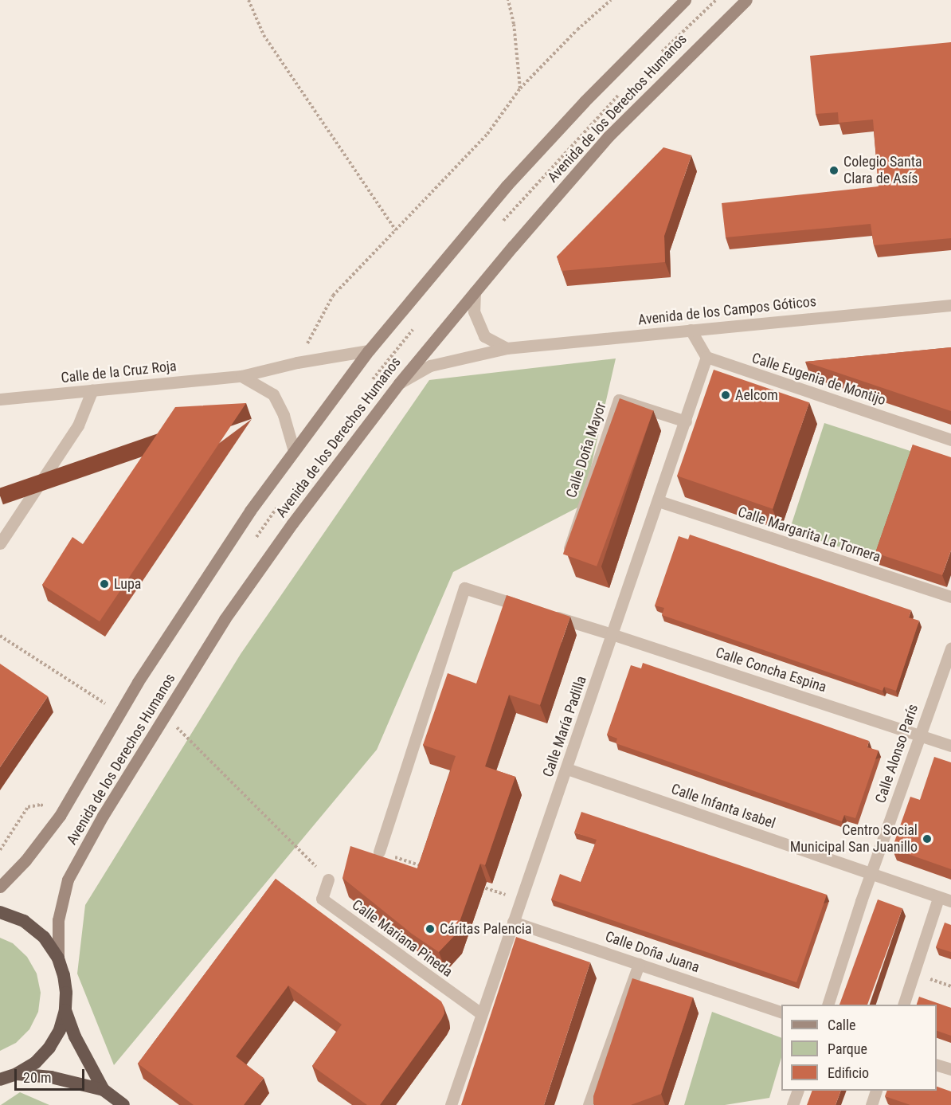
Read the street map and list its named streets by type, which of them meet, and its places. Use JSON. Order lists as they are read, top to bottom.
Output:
{
  "streets": {
    "main road": ["Avenida de los Derechos Humanos"],
    "street": [
      "Avenida de los Campos Góticos",
      "Calle de la Cruz Roja",
      "Calle Eugenia de Montijo",
      "Calle Doña Mayor",
      "Calle Margarita La Tornera",
      "Calle Concha Espina",
      "Calle María Padilla",
      "Calle Alonso París",
      "Calle Infanta Isabel",
      "Calle Mariana Pineda",
      "Calle Doña Juana"
    ]
  },
  "crossings": [
    ["Avenida de los Derechos Humanos", "Avenida de los Campos Góticos"],
    ["Avenida de los Derechos Humanos", "Calle de la Cruz Roja"],
    ["Calle Eugenia de Montijo", "Calle María Padilla"],
    ["Calle Doña Mayor", "Calle María Padilla"],
    ["Calle Margarita La Tornera", "Calle María Padilla"],
    ["Calle Concha Espina", "Calle María Padilla"],
    ["Calle Concha Espina", "Calle Alonso París"],
    ["Calle María Padilla", "Calle Infanta Isabel"],
    ["Calle María Padilla", "Calle Mariana Pineda"],
    ["Calle María Padilla", "Calle Doña Juana"],
    ["Calle Alonso París", "Calle Infanta Isabel"]
  ],
  "places": [
    "Colegio Santa Clara de Asís",
    "Aelcom",
    "Lupa",
    "Centro Social Municipal San Juanillo",
    "Cáritas Palencia"
  ],
  "legend": ["Calle", "Parque", "Edificio"],
  "scale_bar": "20 m"
}
